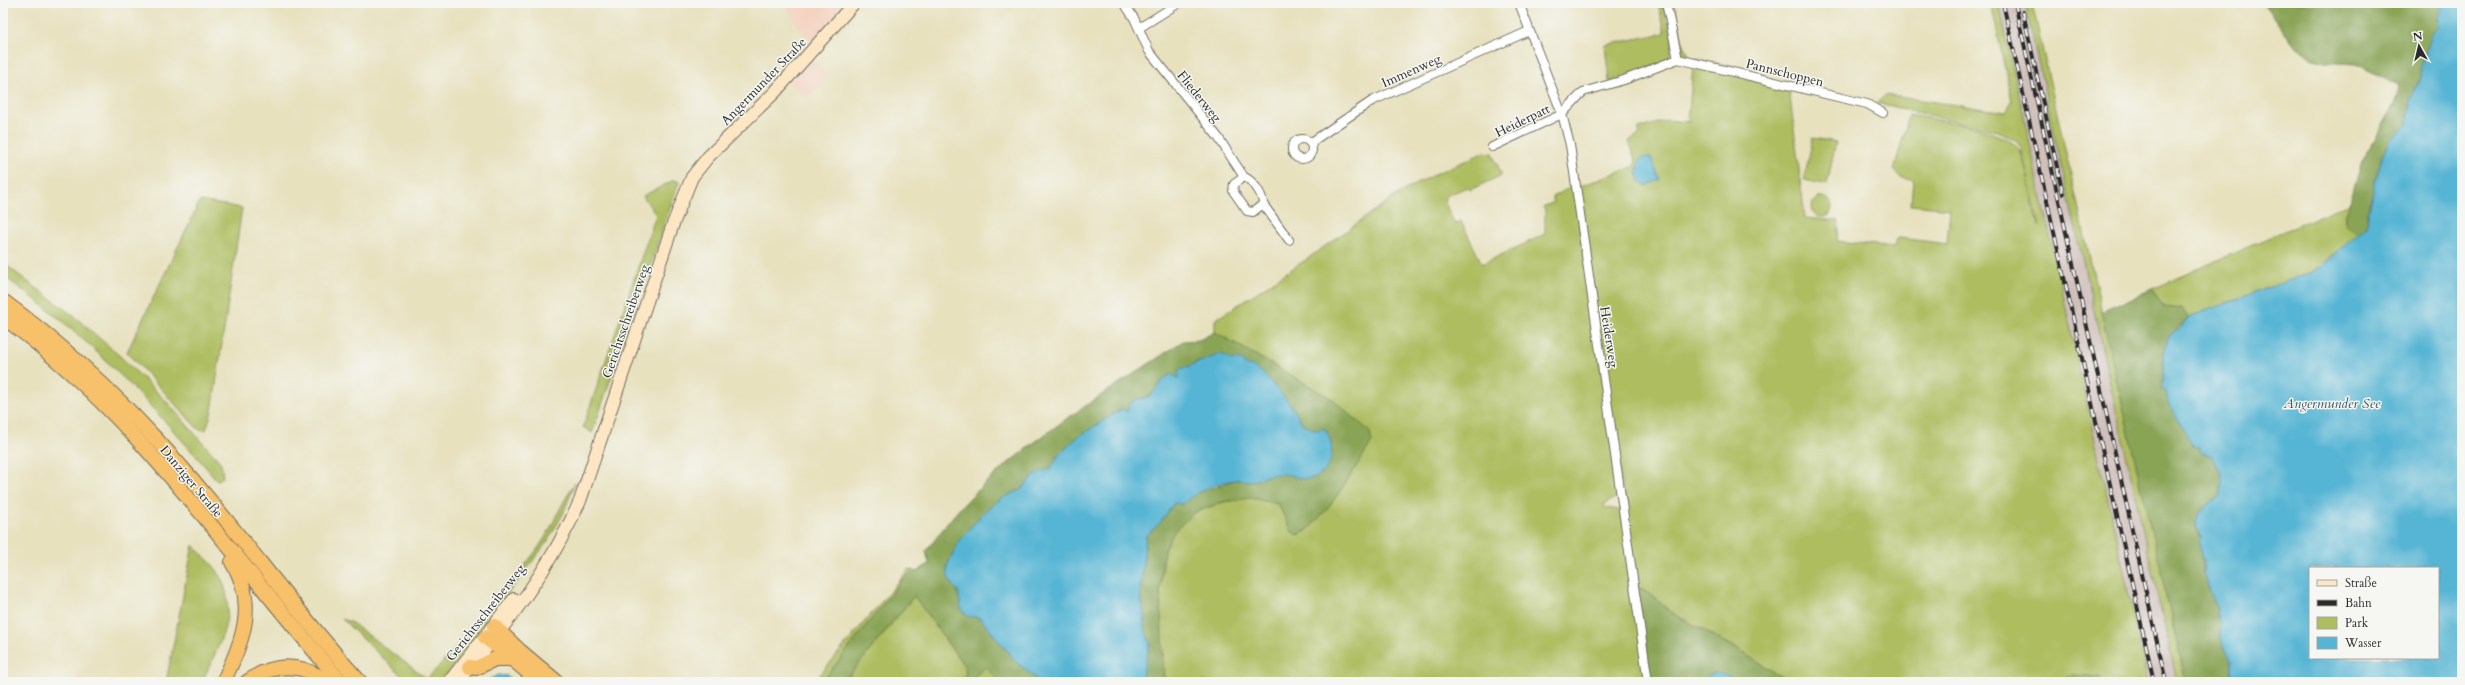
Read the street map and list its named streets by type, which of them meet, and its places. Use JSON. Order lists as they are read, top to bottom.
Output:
{
  "streets": {
    "highway": ["Danziger Straße"],
    "main road": ["Angermunder Straße", "Gerichtsschreiberweg"],
    "street": [
      "Immenweg",
      "Pannschoppen",
      "Fliederweg",
      "Heiderpatt",
      "Heiderweg"
    ]
  },
  "crossings": [
    ["Immenweg", "Heiderweg"],
    ["Angermunder Straße", "Gerichtsschreiberweg"],
    ["Heiderpatt", "Heiderweg"]
  ],
  "water": ["Angermunder See"],
  "legend": [
    "Straße",
    "Bahn",
    "Park",
    "Wasser"
  ],
  "north": "top"
}
